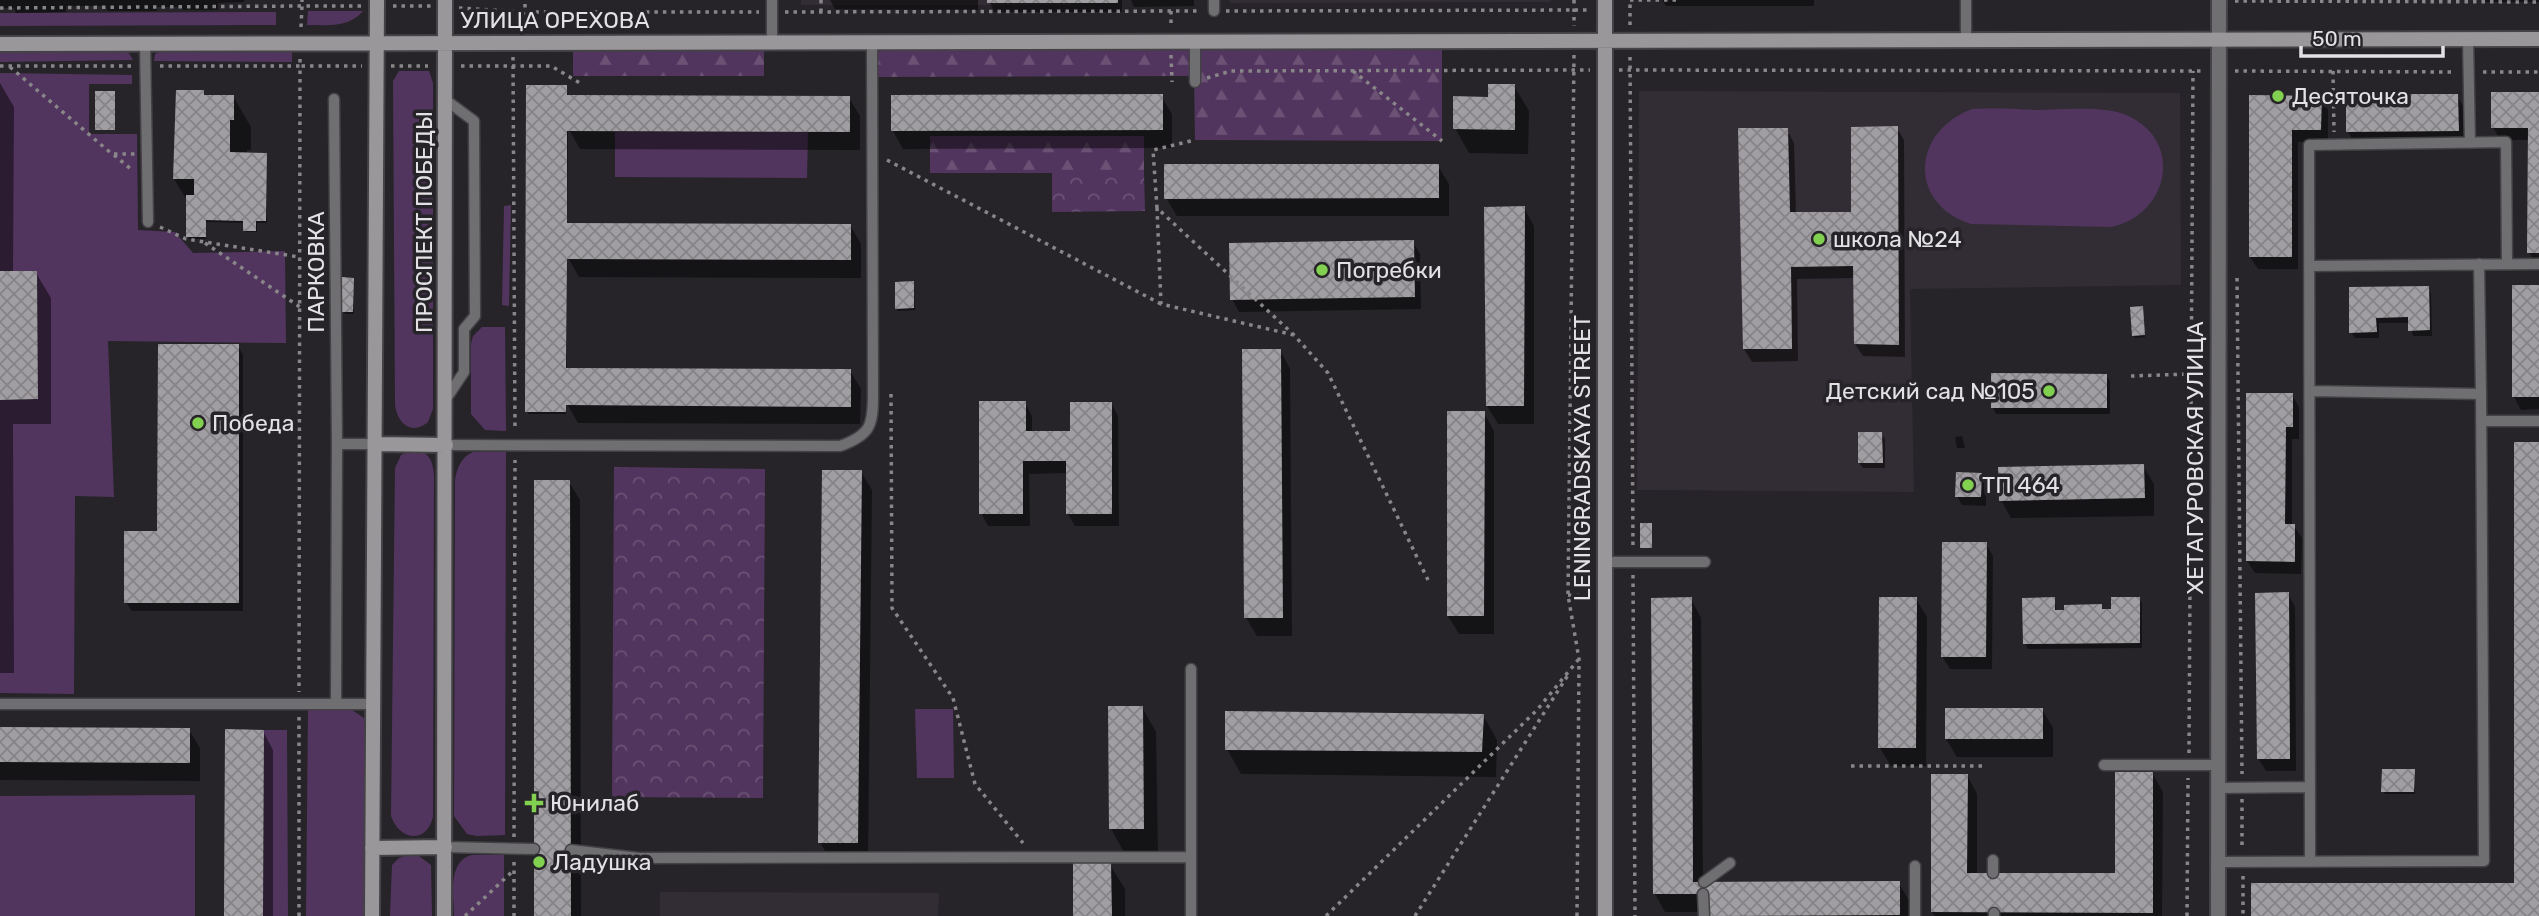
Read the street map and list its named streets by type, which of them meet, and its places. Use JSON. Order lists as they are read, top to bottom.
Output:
{
  "streets": {
    "main road": ["УЛИЦА ОРЕХОВА", "ПРОСПЕКТ ПОБЕДЫ", "LENINGRADSKAYA STREET"],
    "street": ["ХЕТАГУРОВСКАЯ УЛИЦА"],
    "lane": ["ПАРКОВКА"]
  },
  "crossings": [
    ["УЛИЦА ОРЕХОВА", "ПРОСПЕКТ ПОБЕДЫ"],
    ["УЛИЦА ОРЕХОВА", "LENINGRADSKAYA STREET"],
    ["УЛИЦА ОРЕХОВА", "ХЕТАГУРОВСКАЯ УЛИЦА"]
  ],
  "places": {
    "other": [
      "Десяточка",
      "школа №24",
      "Погребки",
      "Детский сад №105",
      "Победа",
      "ТП 464",
      "Ладушка"
    ],
    "health": ["Юнилаб"]
  },
  "scale_bar": "50 m"
}
